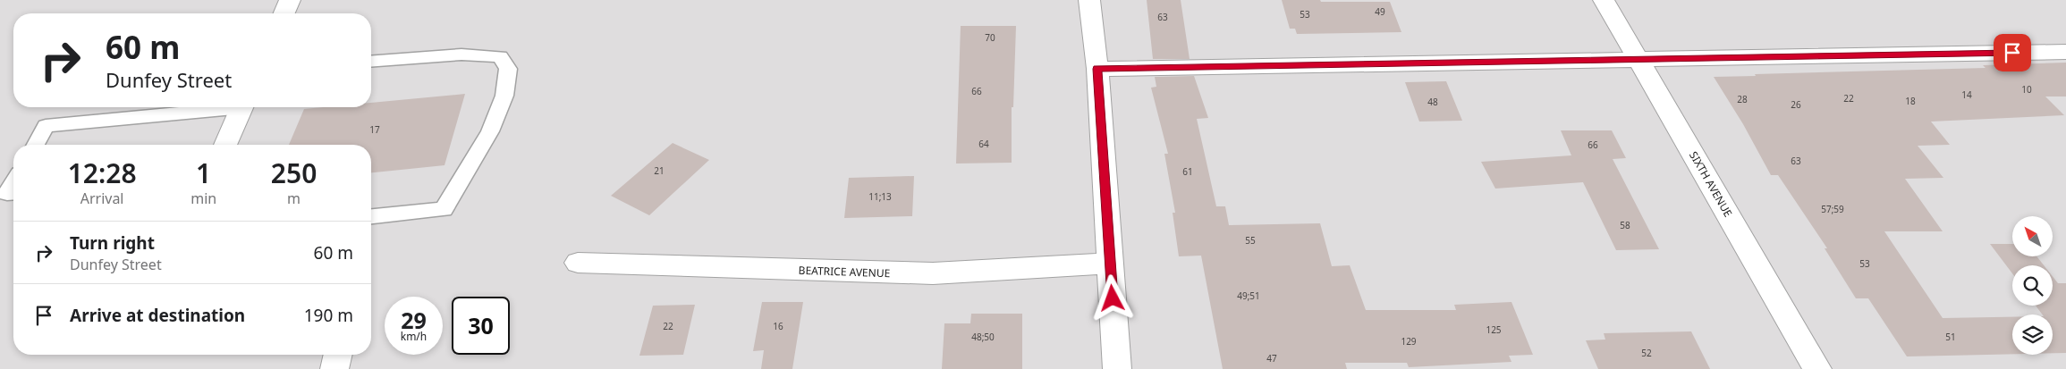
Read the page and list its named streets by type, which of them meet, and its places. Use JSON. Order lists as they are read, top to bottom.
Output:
{
  "streets": {
    "street": ["SIXTH AVENUE", "BEATRICE AVENUE"]
  },
  "house_numbers": [
    "49",
    "53",
    "63",
    "70",
    "10",
    "66",
    "14",
    "22",
    "28",
    "18",
    "48",
    "26",
    "17",
    "64",
    "66",
    "63",
    "21",
    "61",
    "11;13",
    "57;59",
    "58",
    "55",
    "53",
    "49;51",
    "22",
    "16",
    "125",
    "48;50",
    "51",
    "129",
    "52",
    "47"
  ],
  "north": "top left",
  "page": {
    "turn": ["60 m", "Dunfey Street"],
    "eta": [
      "12:28",
      "Arrival",
      "1",
      "min",
      "250",
      "m"
    ],
    "list": [
      {
        "name": "Turn right",
        "note": "Dunfey Street",
        "value": "60 m"
      },
      {
        "name": "Arrive at destination",
        "value": "190 m"
      }
    ],
    "speed": "29 km/h",
    "limit": "30"
  }
}
